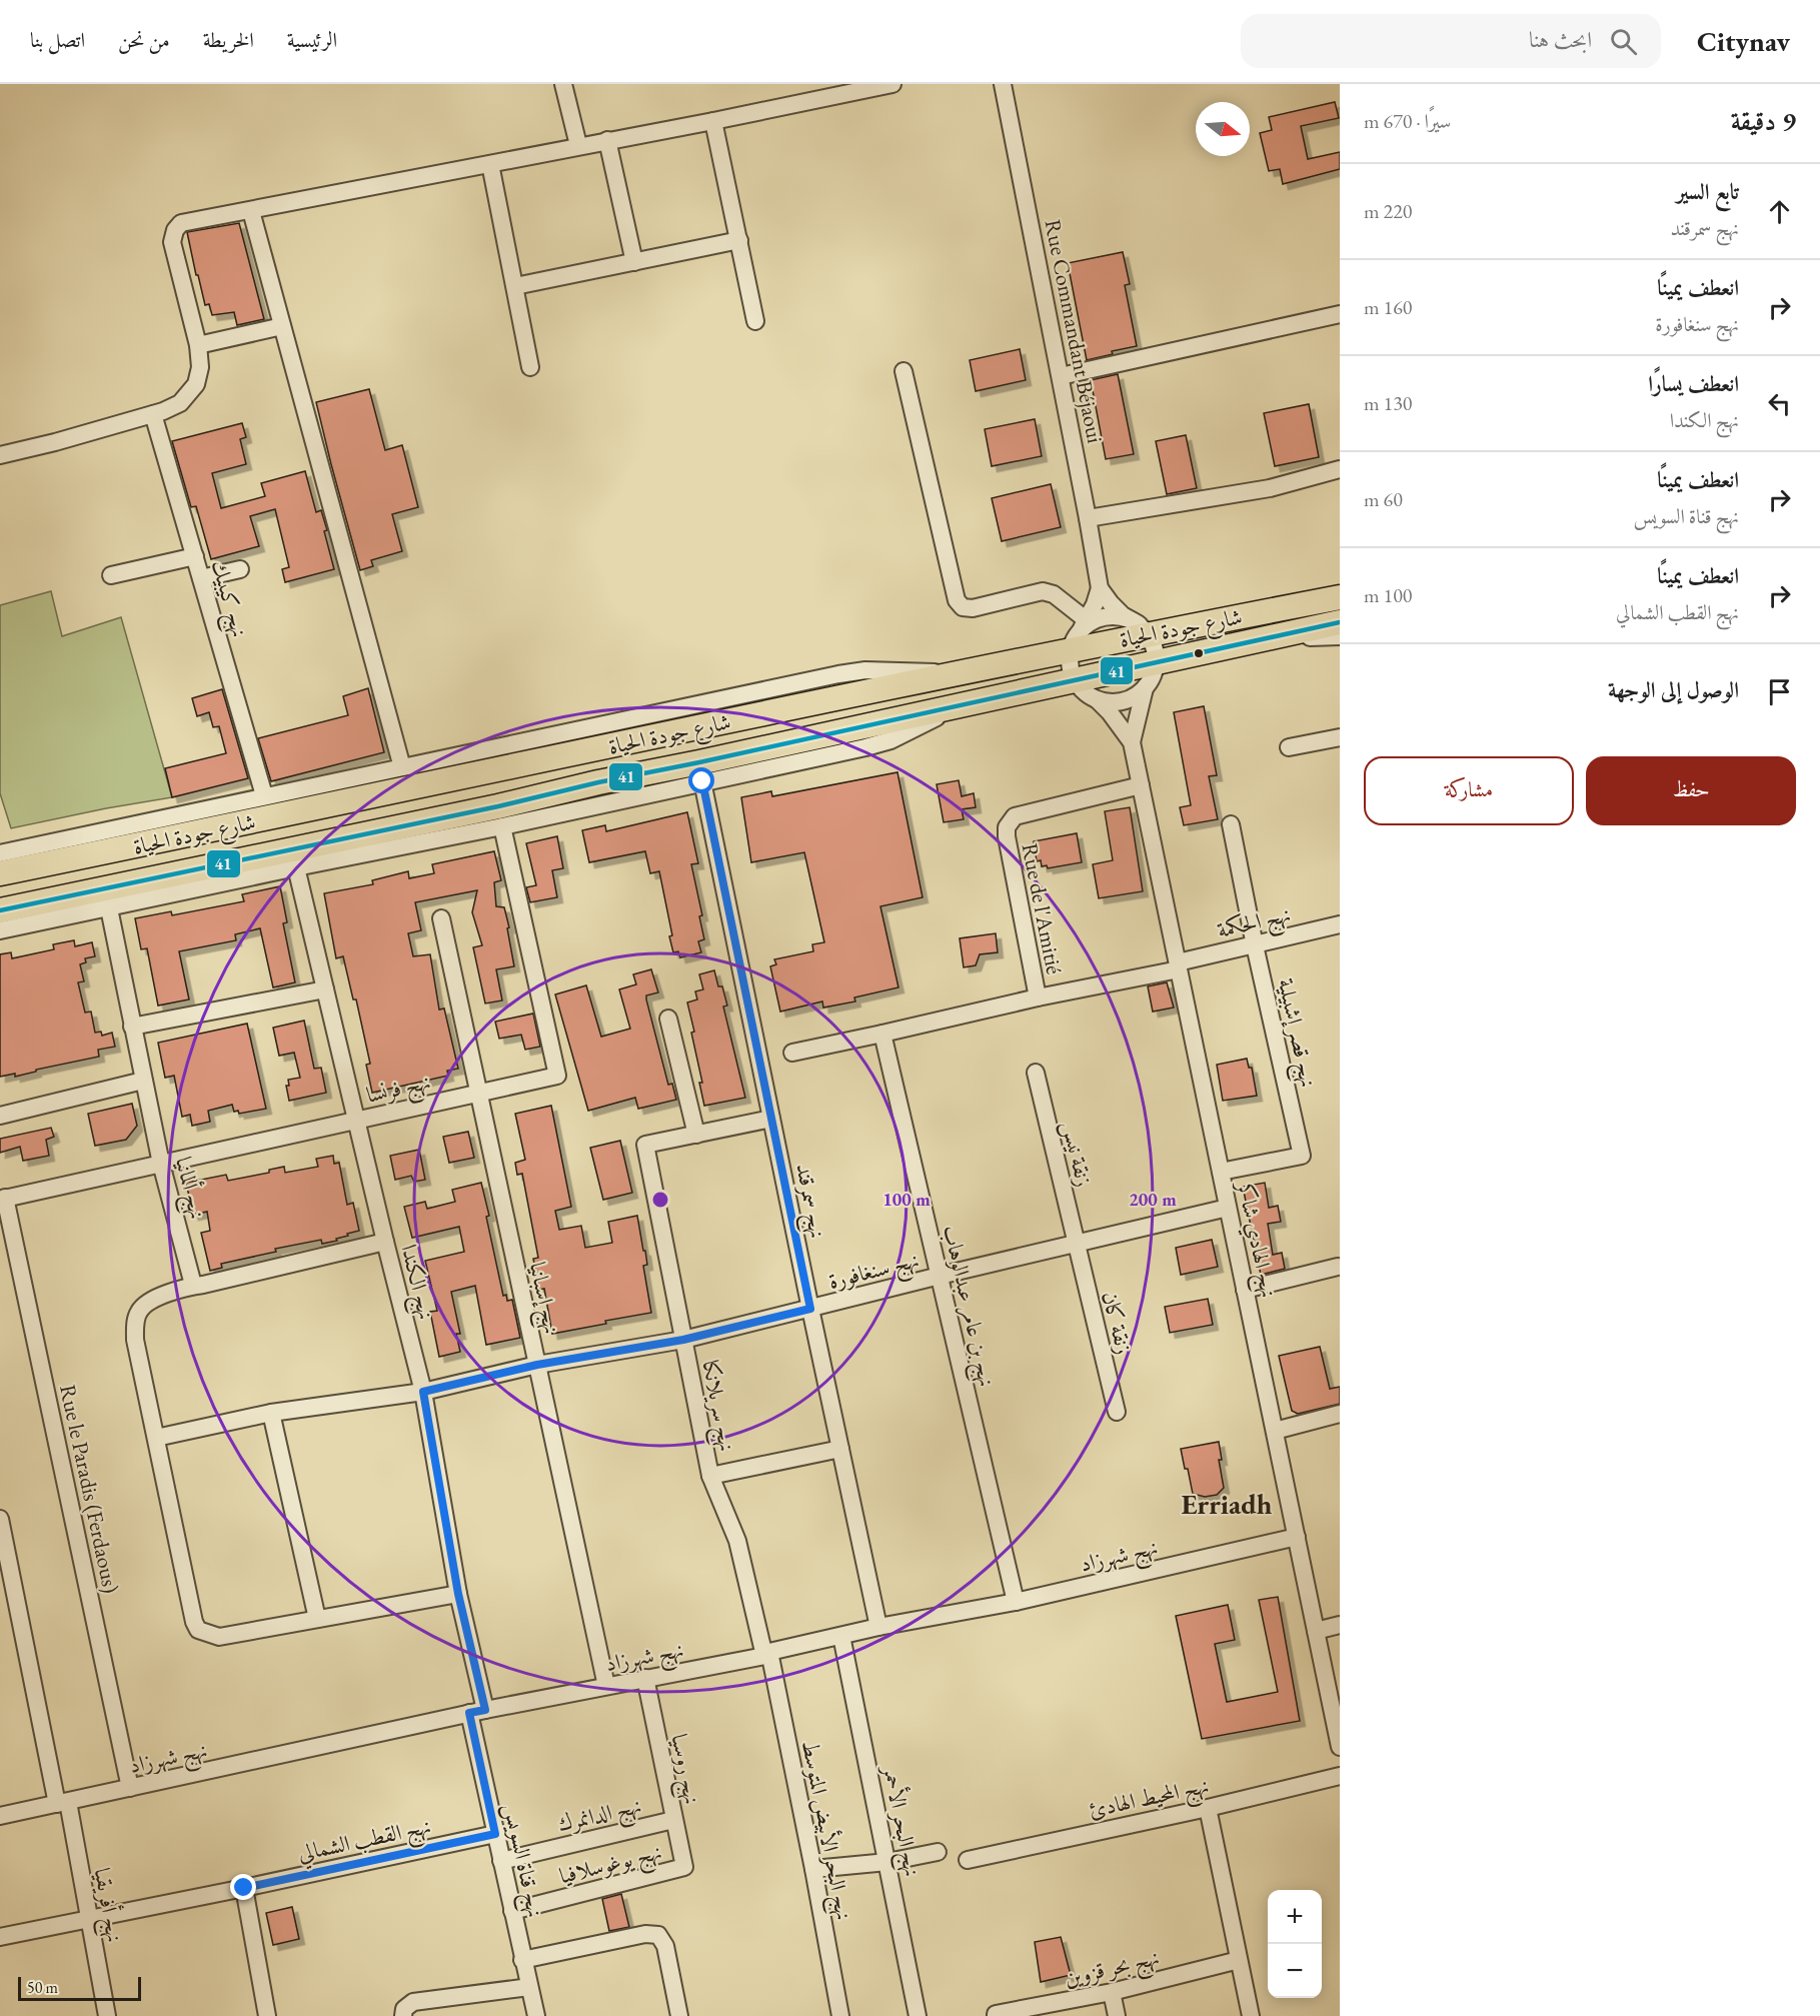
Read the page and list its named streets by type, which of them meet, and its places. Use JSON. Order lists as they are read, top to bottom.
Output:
{
  "streets": {
    "highway": ["شارع جودة الحياة"],
    "street": [
      "Rue Commandant Béjaoui",
      "نهج كيبيك",
      "Rue de l'Amitié",
      "نهج الحكمة",
      "نهج قصر إشبيلية",
      "نهج فرنسا",
      "زنقة نيس",
      "نهج ألمانيا",
      "نهج سمرقند",
      "نهج الهادي شاكر",
      "نهج سنغافورة",
      "نهج الكندا",
      "نهج إسبانيا",
      "نهج بن عامر عبدالوهاب",
      "زنقة كان",
      "نهج سريلانكا",
      "Rue le Paradis (Ferdaous)",
      "نهج شهرزاد",
      "نهج روسيا",
      "نهج المحيط الهادئ",
      "نهج الدانمرك",
      "نهج البحر الأحمر",
      "نهج البحر الأبيض المتوسط",
      "نهج القطب الشمالي",
      "نهج قناة السويس",
      "نهج يوغوسلافيا",
      "نهج أفريقيا",
      "نهج بحر قزوين"
    ]
  },
  "crossings": [
    ["Rue de l'Amitié", "نهج الهادي شاكر"],
    ["نهج الحكمة", "نهج قصر إشبيلية"],
    ["نهج الحكمة", "نهج الهادي شاكر"],
    ["نهج قصر إشبيلية", "نهج الهادي شاكر"],
    ["نهج فرنسا", "نهج ألمانيا"],
    ["نهج فرنسا", "نهج الكندا"],
    ["نهج فرنسا", "نهج إسبانيا"],
    ["نهج فرنسا", "Rue le Paradis (Ferdaous)"],
    ["زنقة نيس", "نهج سنغافورة"],
    ["زنقة نيس", "زنقة كان"],
    ["نهج سمرقند", "نهج سنغافورة"],
    ["نهج سمرقند", "نهج سريلانكا"],
    ["نهج سمرقند", "نهج شهرزاد"],
    ["نهج الهادي شاكر", "نهج سنغافورة"],
    ["نهج الهادي شاكر", "نهج شهرزاد"],
    ["نهج سنغافورة", "نهج الكندا"],
    ["نهج سنغافورة", "نهج إسبانيا"],
    ["نهج سنغافورة", "نهج بن عامر عبدالوهاب"],
    ["نهج سنغافورة", "زنقة كان"],
    ["نهج سنغافورة", "نهج سريلانكا"],
    ["نهج الكندا", "نهج شهرزاد"],
    ["نهج الكندا", "نهج قناة السويس"],
    ["نهج إسبانيا", "نهج شهرزاد"],
    ["نهج بن عامر عبدالوهاب", "نهج شهرزاد"],
    ["نهج سريلانكا", "نهج شهرزاد"],
    ["نهج سريلانكا", "نهج البحر الأبيض المتوسط"],
    ["Rue le Paradis (Ferdaous)", "نهج شهرزاد"],
    ["نهج شهرزاد", "نهج روسيا"],
    ["نهج شهرزاد", "نهج البحر الأحمر"],
    ["نهج شهرزاد", "نهج البحر الأبيض المتوسط"],
    ["نهج شهرزاد", "نهج قناة السويس"],
    ["نهج شهرزاد", "نهج أفريقيا"],
    ["نهج روسيا", "نهج الدانمرك"],
    ["نهج روسيا", "نهج يوغوسلافيا"],
    ["نهج الدانمرك", "نهج قناة السويس"],
    ["نهج القطب الشمالي", "نهج قناة السويس"],
    ["نهج القطب الشمالي", "نهج أفريقيا"],
    ["نهج قناة السويس", "نهج يوغوسلافيا"]
  ],
  "districts": ["Erriadh"],
  "lines": ["transit line 41"],
  "scale_bar": "50 m",
  "north": "right",
  "page": {
    "header": "Citynav",
    "search": "ابحث هنا",
    "nav": [
      "الرئيسية",
      "الخريطة",
      "من نحن",
      "اتصل بنا"
    ],
    "heading": ["9 دقيقة", "سيرًا · 670 m"],
    "list": [
      ["تابع السير", "نهج سمرقند", "220 m"],
      ["انعطف يمينًا", "نهج سنغافورة", "160 m"],
      ["انعطف يسارًا", "نهج الكندا", "130 m"],
      ["انعطف يمينًا", "نهج قناة السويس", "60 m"],
      ["انعطف يمينًا", "نهج القطب الشمالي", "100 m"],
      "الوصول إلى الوجهة"
    ],
    "buttons": ["حفظ", "مشاركة"],
    "map_buttons": ["+", "−"],
    "scale": "50 m"
  },
  "rings": ["100 m", "200 m"]
}
